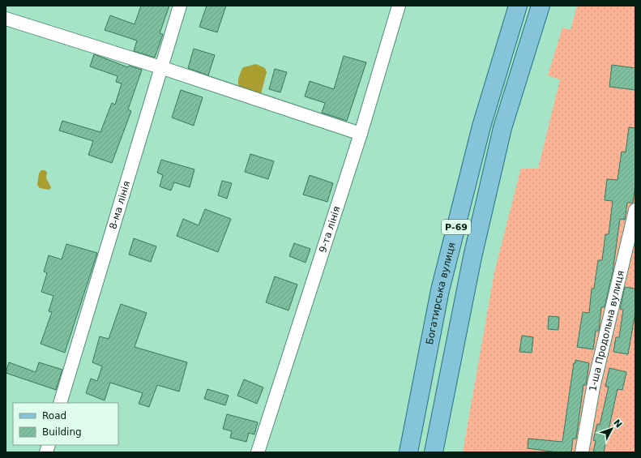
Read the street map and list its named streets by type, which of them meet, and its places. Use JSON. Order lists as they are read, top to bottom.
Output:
{
  "streets": {
    "main road": ["Р-69", "Богатирська вулиця"],
    "street": ["8-ма лінія", "9-та лінія", "1-ша Продольна вулиця"]
  },
  "legend": ["Road", "Building"],
  "north": "top right"
}
